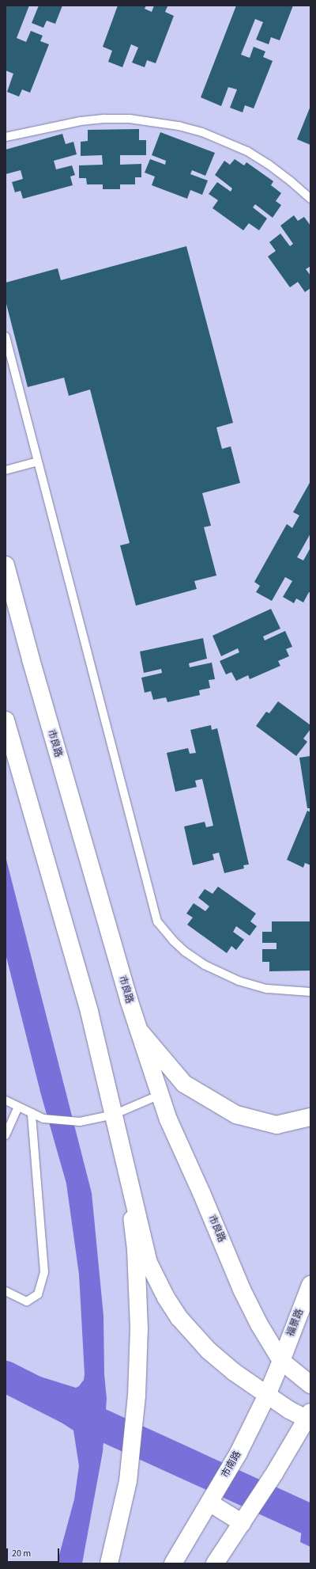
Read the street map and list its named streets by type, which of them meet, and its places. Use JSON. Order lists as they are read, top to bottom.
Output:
{
  "streets": {
    "main road": ["市良路", "福景路", "市南路"]
  },
  "crossings": [
    ["市良路", "福景路"],
    ["市良路", "市南路"],
    ["福景路", "市南路"]
  ],
  "scale_bar": "20 m"
}
